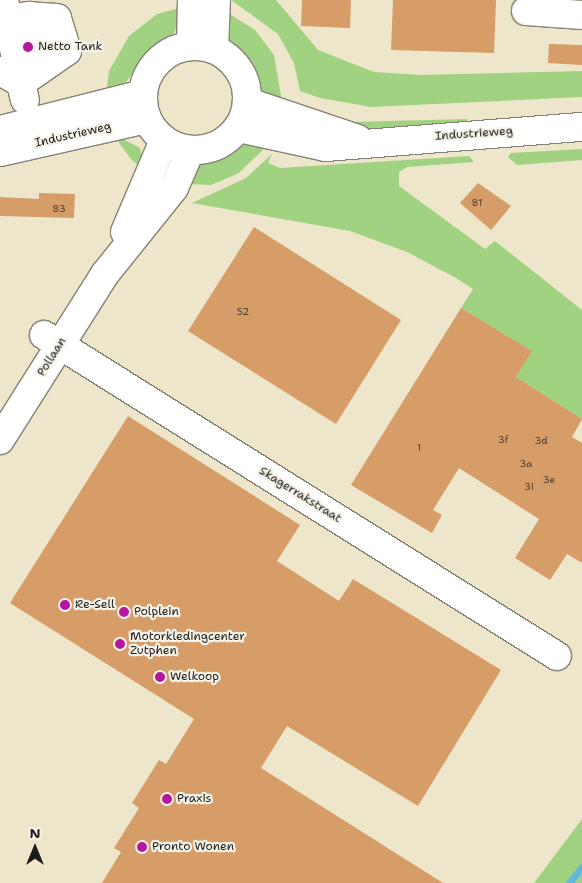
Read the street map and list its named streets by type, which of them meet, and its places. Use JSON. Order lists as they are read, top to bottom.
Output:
{
  "streets": {
    "street": ["Industrieweg", "Pollaan", "Skagerrakstraat"]
  },
  "crossings": [
    ["Industrieweg", "Pollaan"],
    ["Pollaan", "Skagerrakstraat"]
  ],
  "places": [
    "Netto Tank",
    "Re-Sell",
    "Polplein",
    "Motorkledingcenter Zutphen",
    "Welkoop",
    "Praxis",
    "Pronto Wonen"
  ],
  "house_numbers": [
    "81",
    "83",
    "52",
    "3f",
    "3d",
    "1",
    "3a",
    "3e",
    "3i"
  ],
  "north": "top"
}
